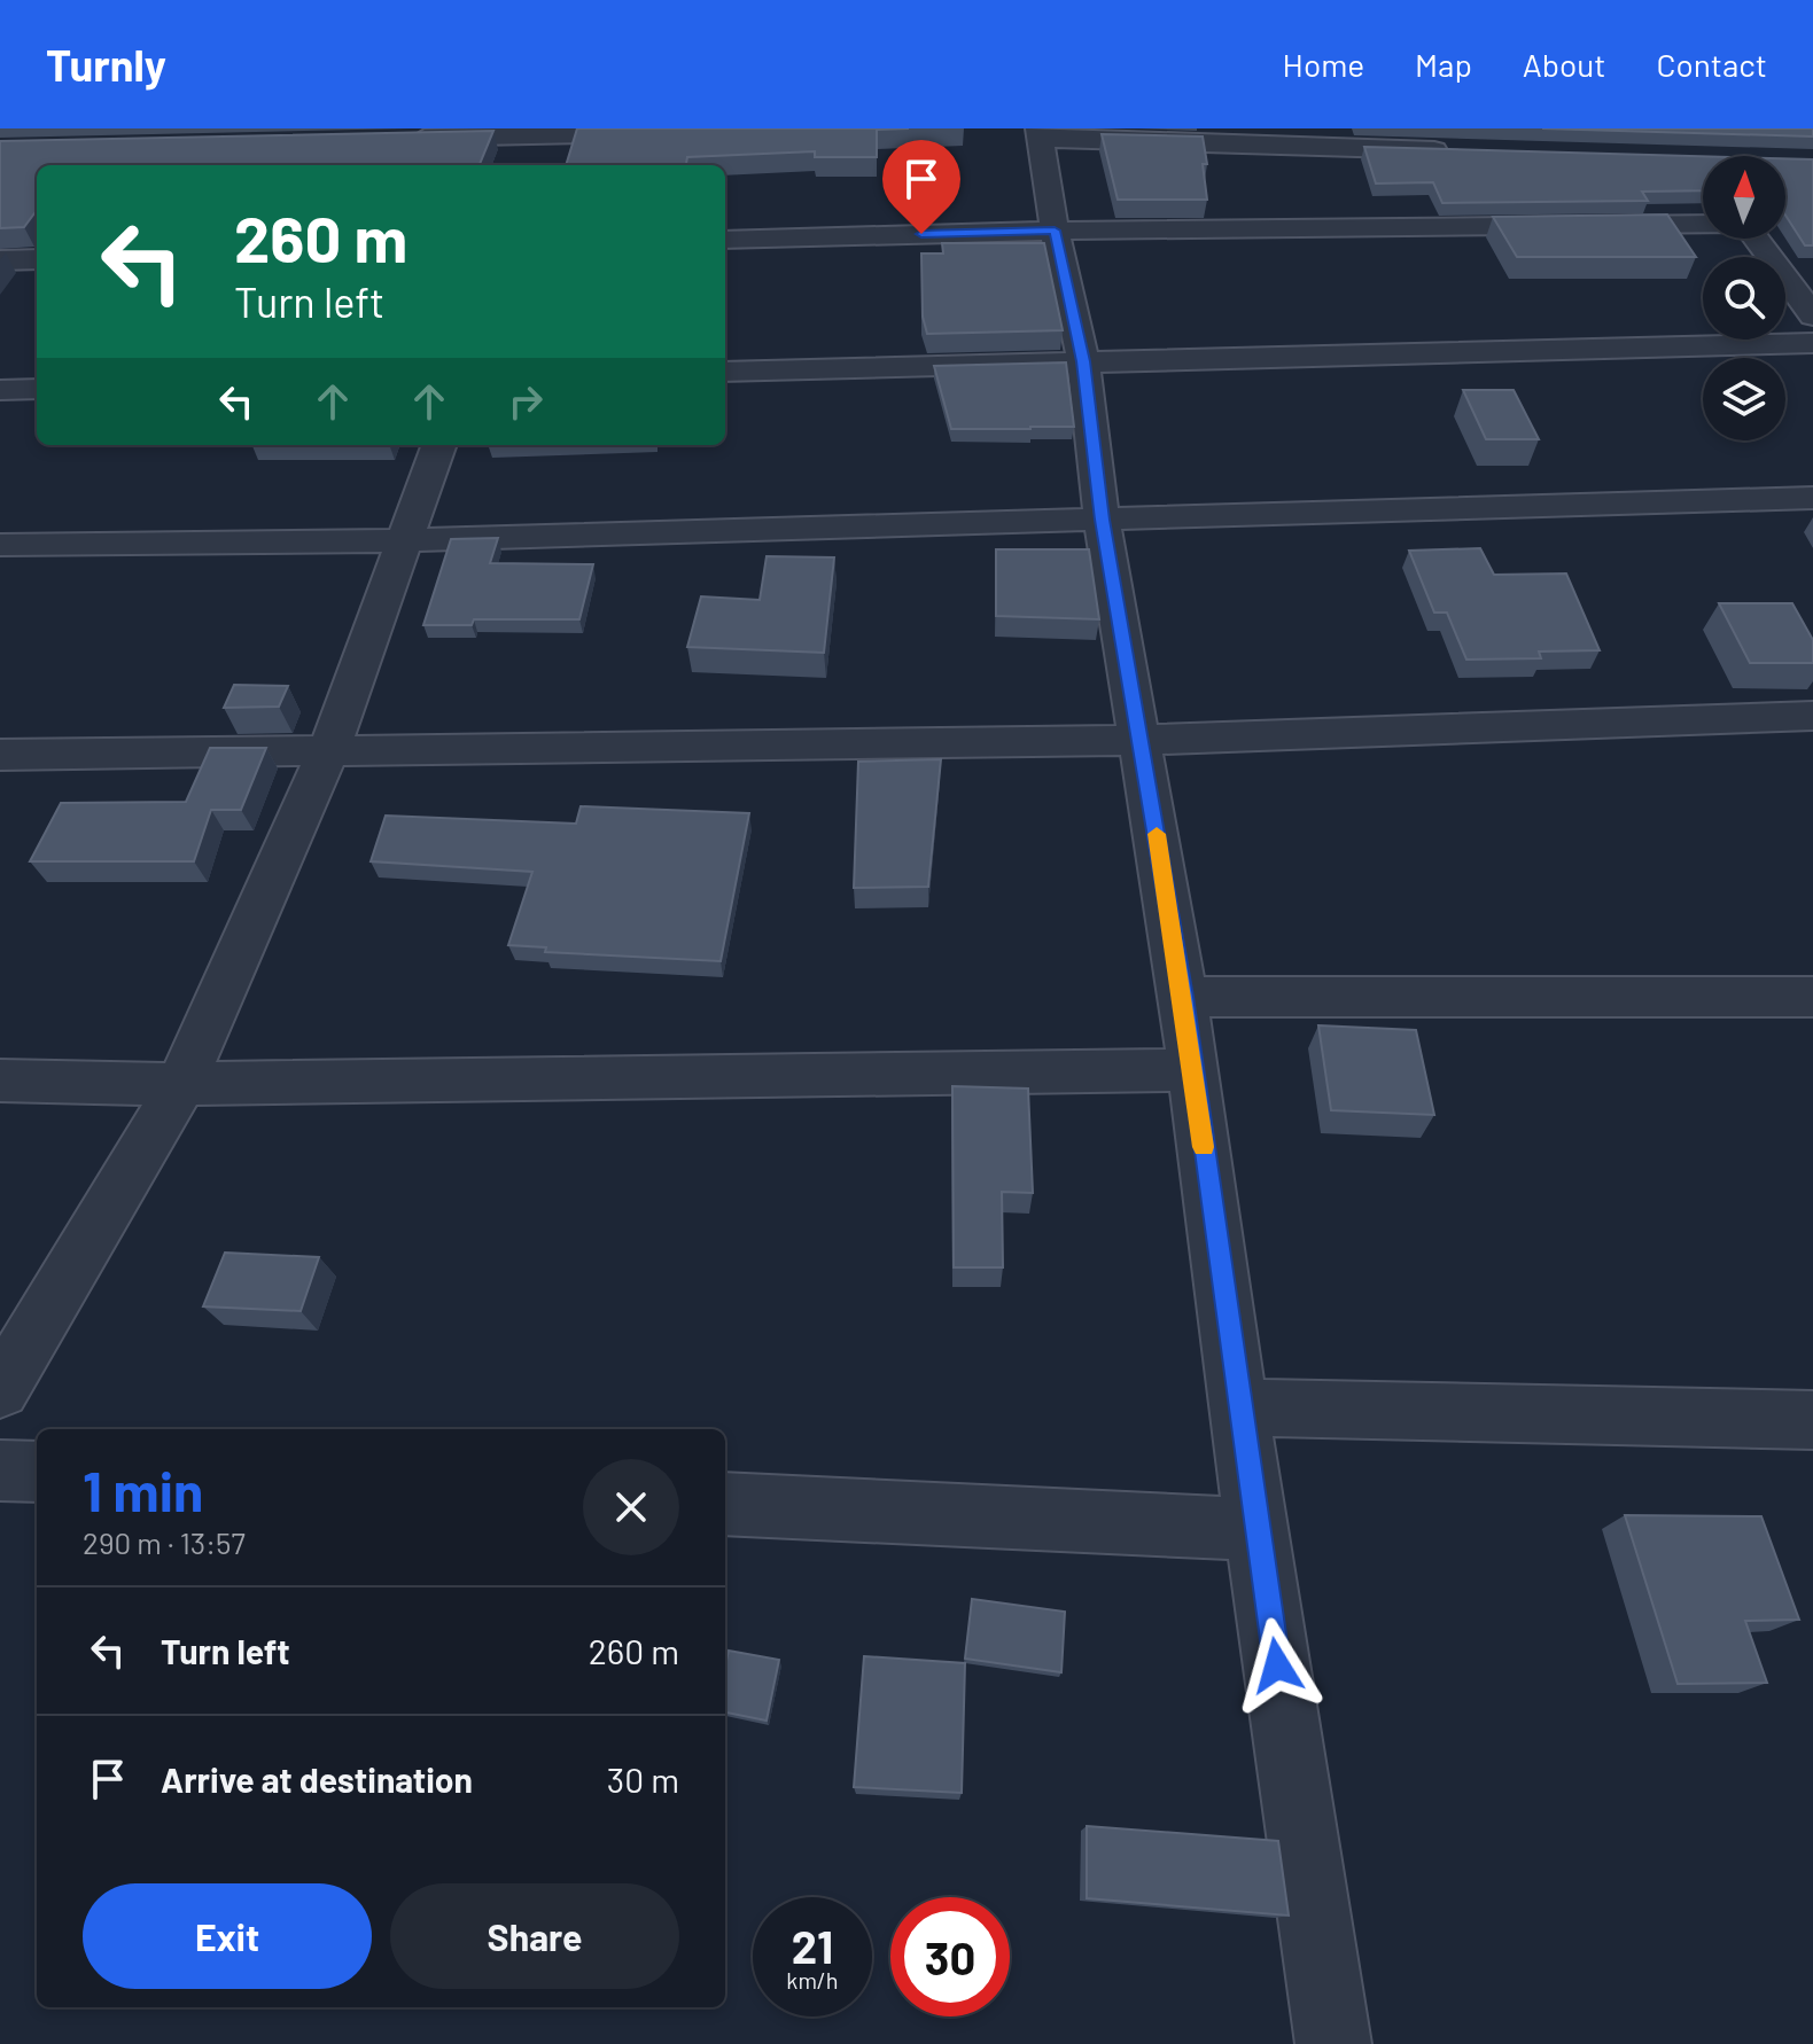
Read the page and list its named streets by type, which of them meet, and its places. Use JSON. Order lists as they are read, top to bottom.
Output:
{
  "north": "top",
  "page": {
    "header": "Turnly",
    "nav": [
      "Home",
      "Map",
      "About",
      "Contact"
    ],
    "turn": ["260 m", "Turn left"],
    "heading": ["1 min", "290 m · 13:57"],
    "list": [
      {
        "name": "Turn left",
        "value": "260 m"
      },
      {
        "name": "Arrive at destination",
        "value": "30 m"
      }
    ],
    "buttons": ["Exit", "Share"],
    "speed": "21 km/h",
    "limit": "30"
  }
}
